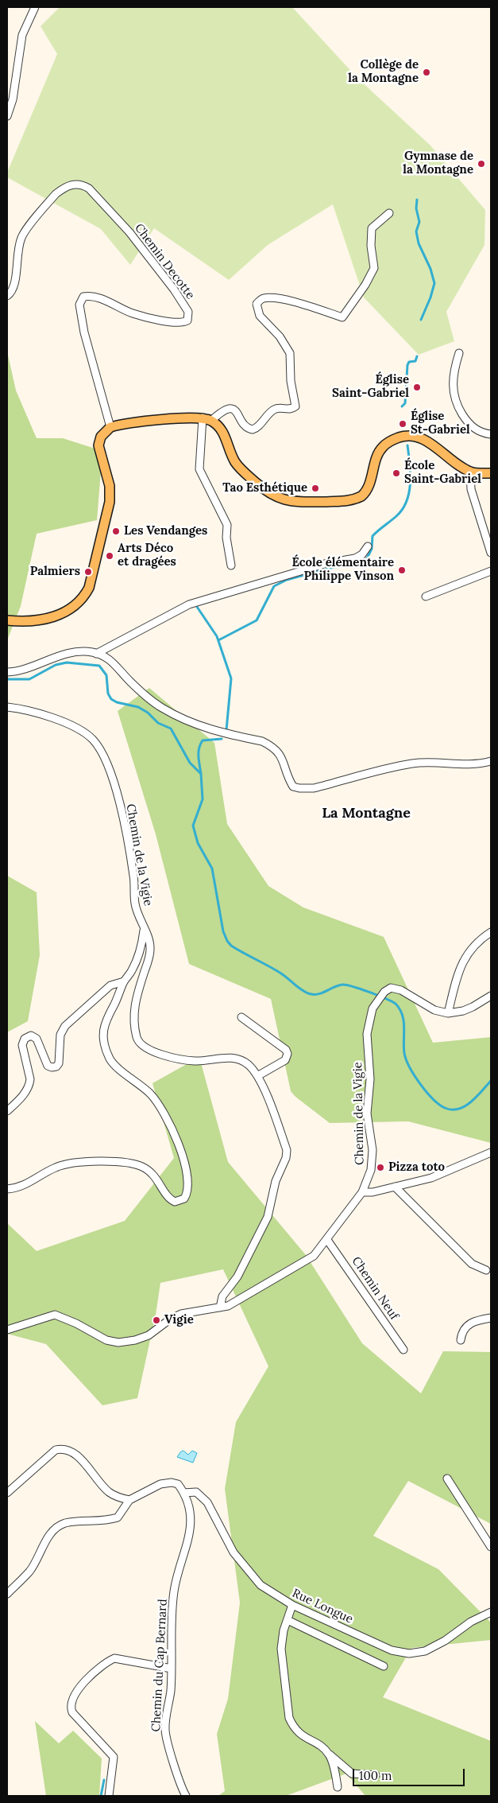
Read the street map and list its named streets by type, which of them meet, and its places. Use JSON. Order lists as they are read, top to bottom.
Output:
{
  "streets": {
    "street": [
      "Chemin Decotte",
      "Chemin de la Vigie",
      "Chemin Neuf",
      "Rue Longue",
      "Chemin du Cap Bernard"
    ]
  },
  "crossings": [
    ["Chemin de la Vigie", "Chemin Neuf"],
    ["Rue Longue", "Chemin du Cap Bernard"]
  ],
  "districts": ["La Montagne"],
  "places": [
    "Collège de la Montagne",
    "Gymnase de la Montagne",
    "Église Saint-Gabriel",
    "Église St-Gabriel",
    "École Saint-Gabriel",
    "Tao Esthétique",
    "Les Vendanges",
    "Arts Déco et dragées",
    "École élémentaire Philippe Vinson",
    "Palmiers",
    "Pizza toto",
    "Vigie"
  ],
  "scale_bar": "100 m"
}
